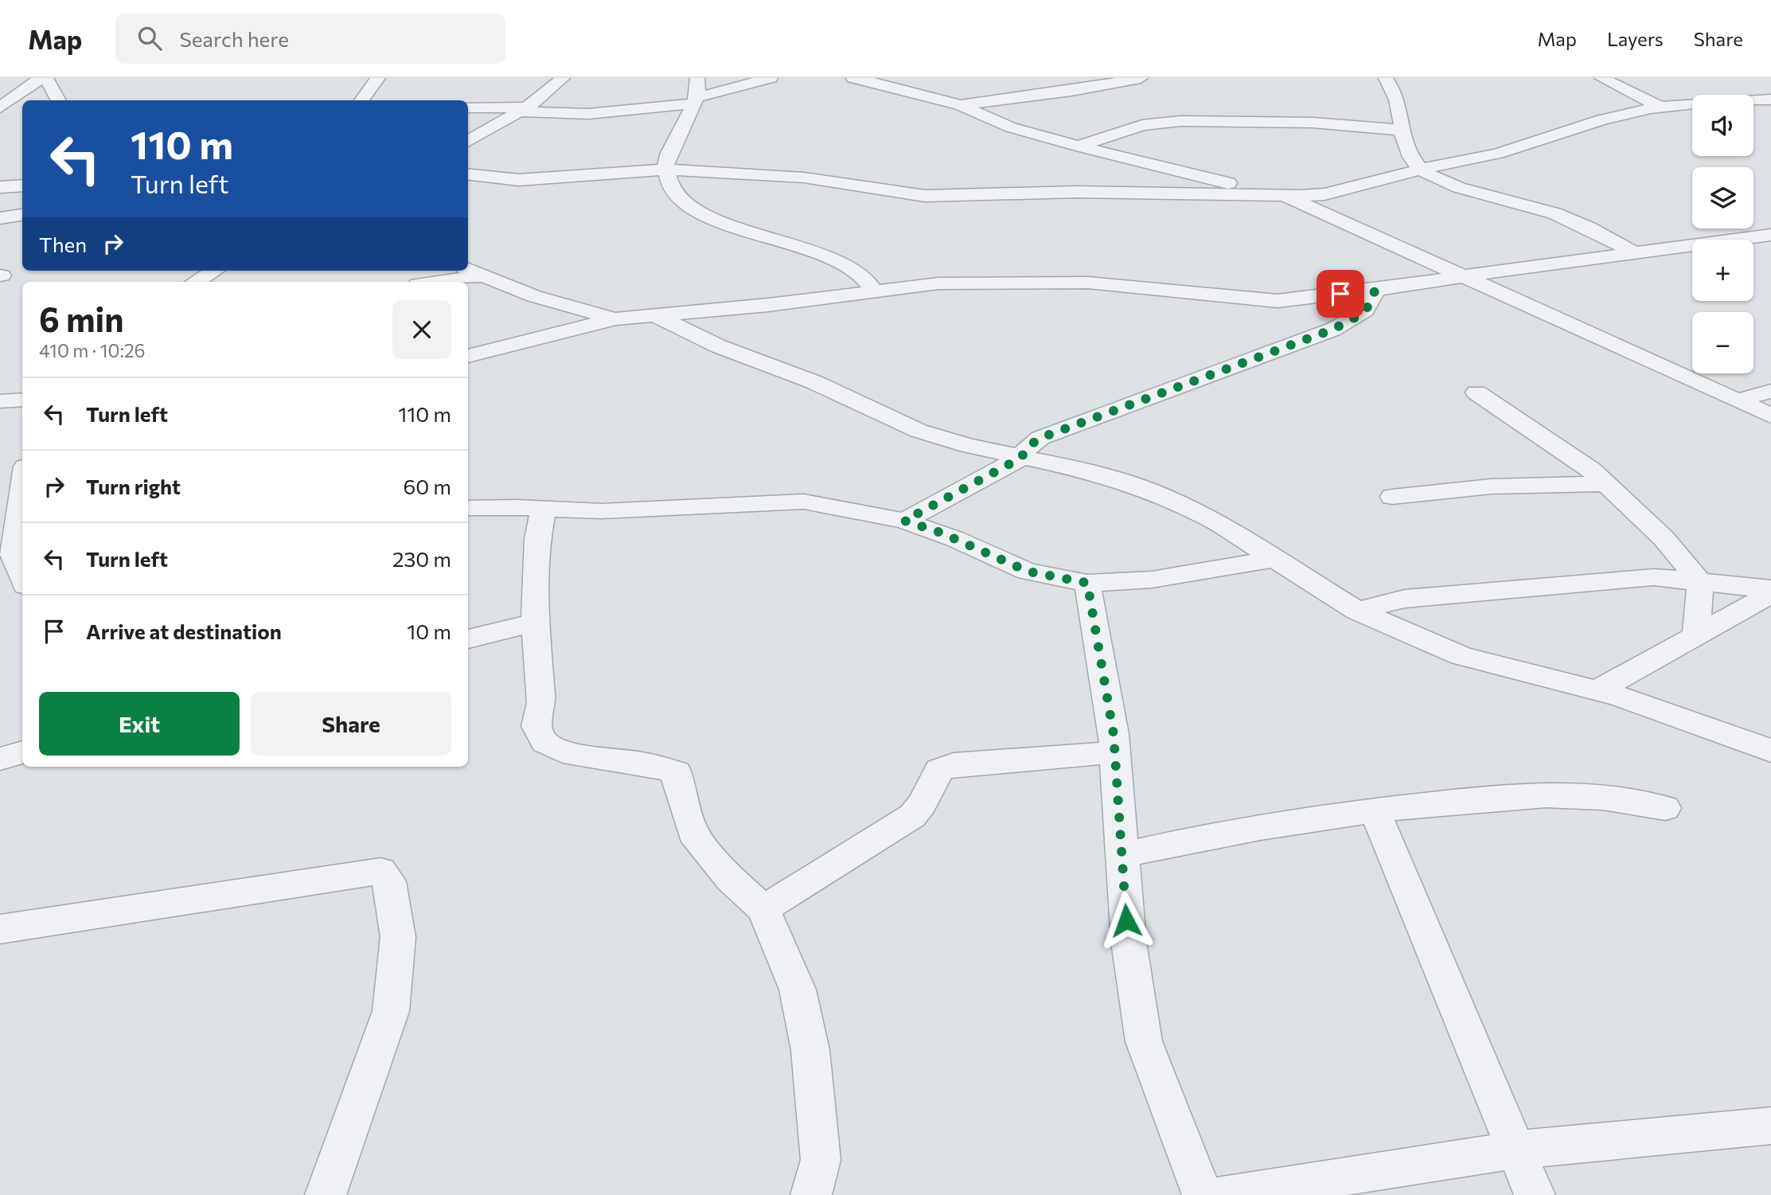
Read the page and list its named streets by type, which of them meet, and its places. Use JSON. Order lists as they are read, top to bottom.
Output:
{
  "page": {
    "header": "Map",
    "search": "Search here",
    "nav": ["Map", "Layers", "Share"],
    "map_buttons": ["+", "−"],
    "turn": ["110 m", "Turn left"],
    "then": "Then",
    "heading": ["6 min", "410 m · 10:26"],
    "list": [
      {
        "name": "Turn left",
        "value": "110 m"
      },
      {
        "name": "Turn right",
        "value": "60 m"
      },
      {
        "name": "Turn left",
        "value": "230 m"
      },
      {
        "name": "Arrive at destination",
        "value": "10 m"
      }
    ],
    "buttons": ["Exit", "Share"]
  }
}
